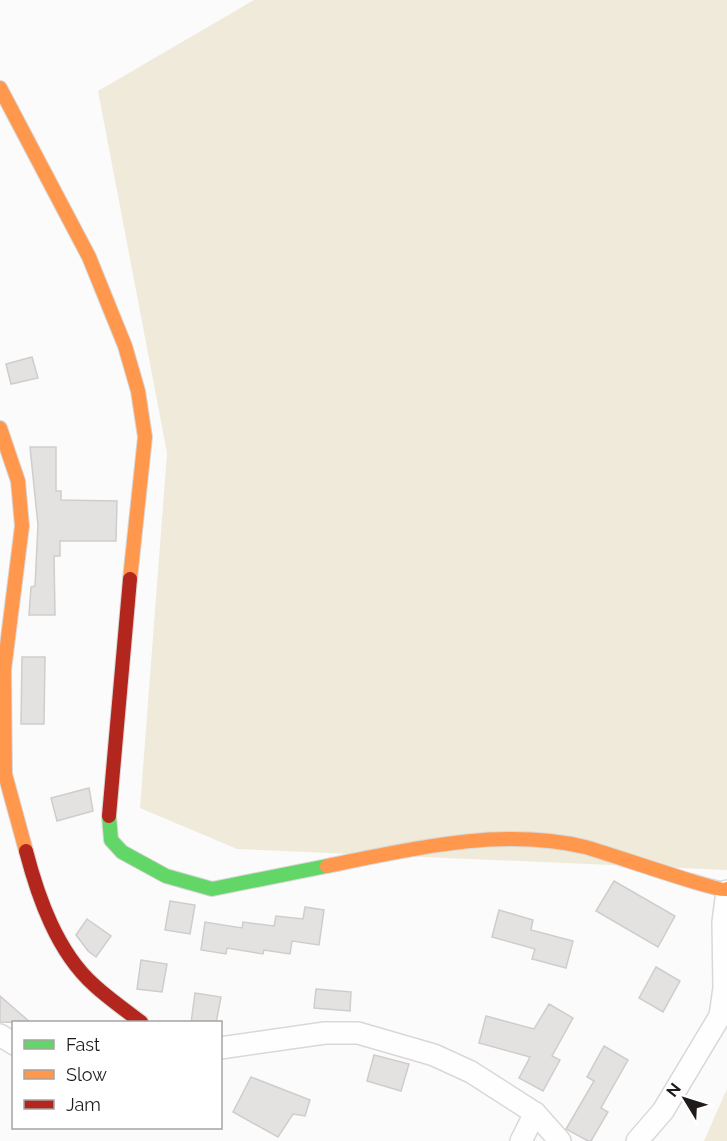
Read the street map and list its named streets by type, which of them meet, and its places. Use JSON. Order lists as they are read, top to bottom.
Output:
{
  "legend": ["Fast", "Slow", "Jam"],
  "north": "top left"
}
